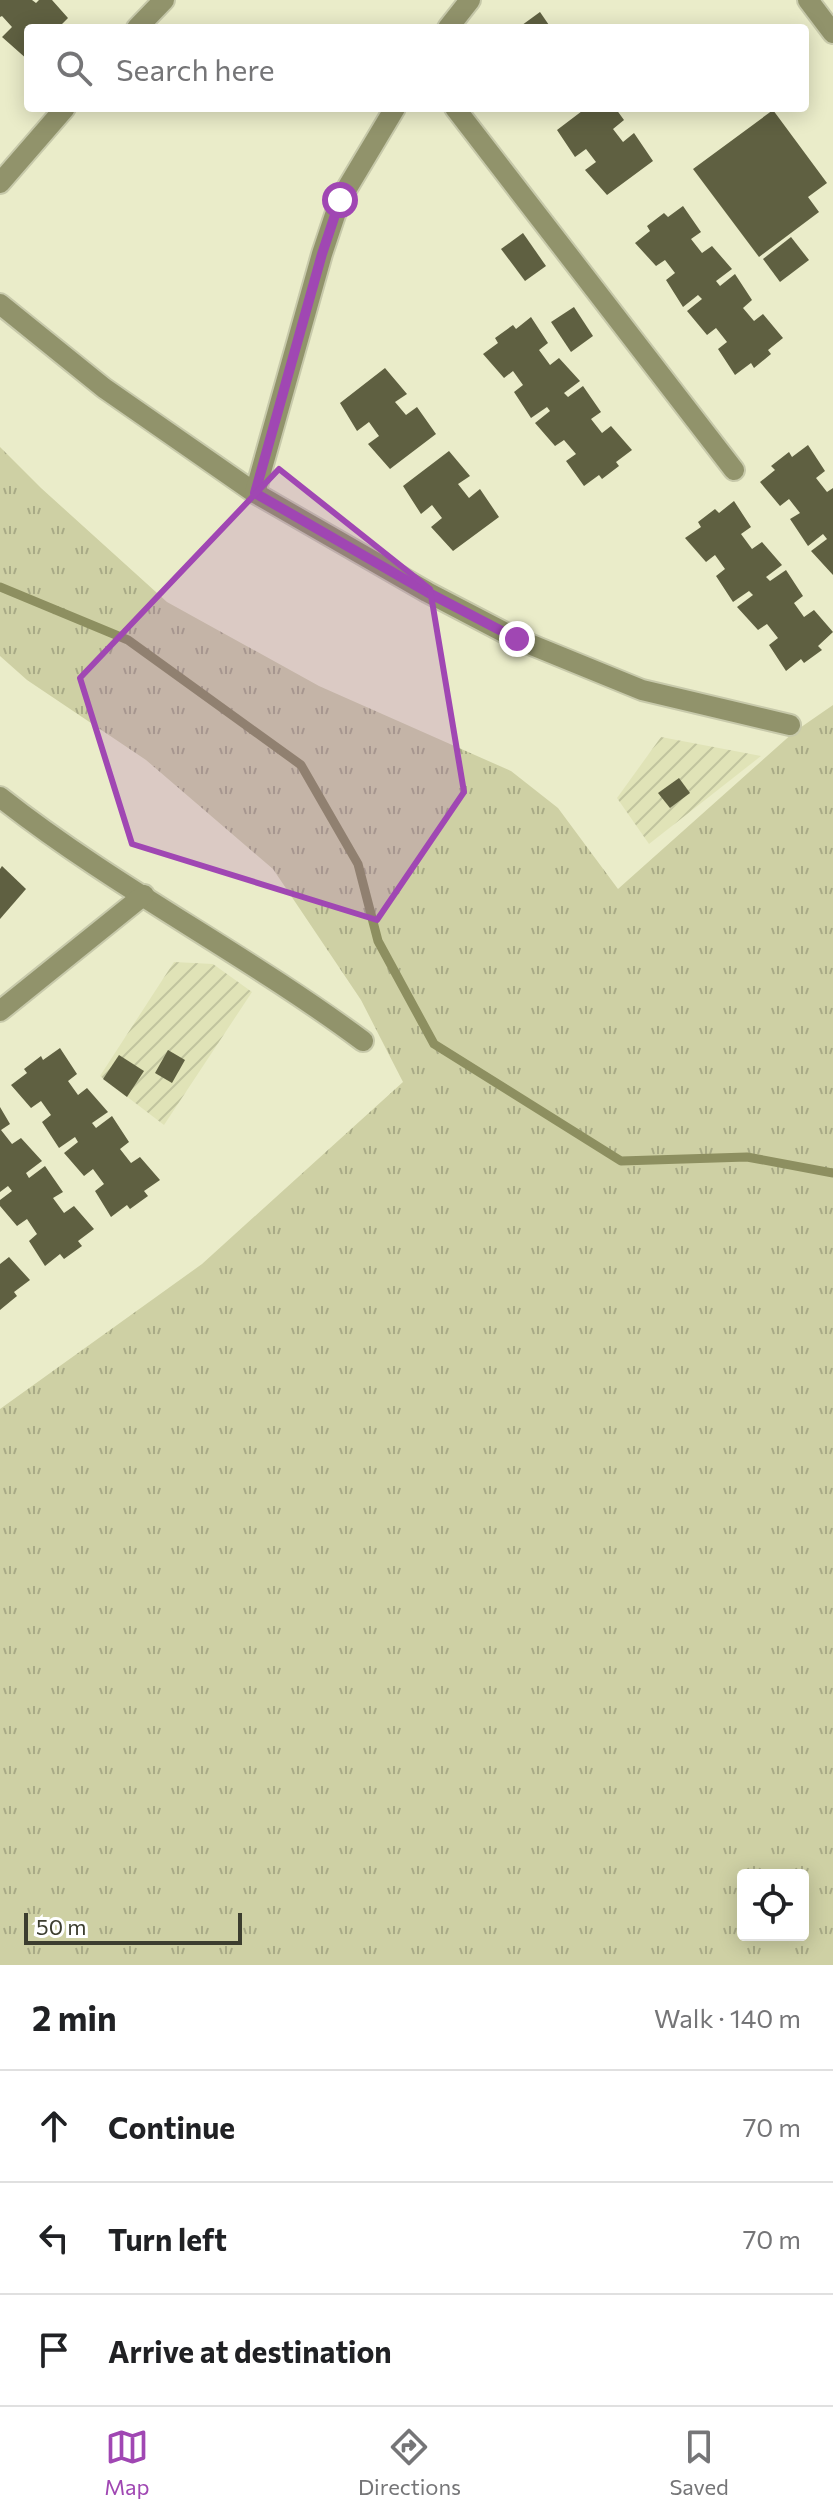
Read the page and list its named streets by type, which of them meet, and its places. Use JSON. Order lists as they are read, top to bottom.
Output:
{
  "scale_bar": "50 m",
  "page": {
    "search": "Search here",
    "scale": "50 m",
    "heading": ["2 min", "Walk · 140 m"],
    "list": [
      ["Continue", "70 m"],
      ["Turn left", "70 m"],
      "Arrive at destination"
    ],
    "nav": ["Map", "Directions", "Saved"]
  }
}
